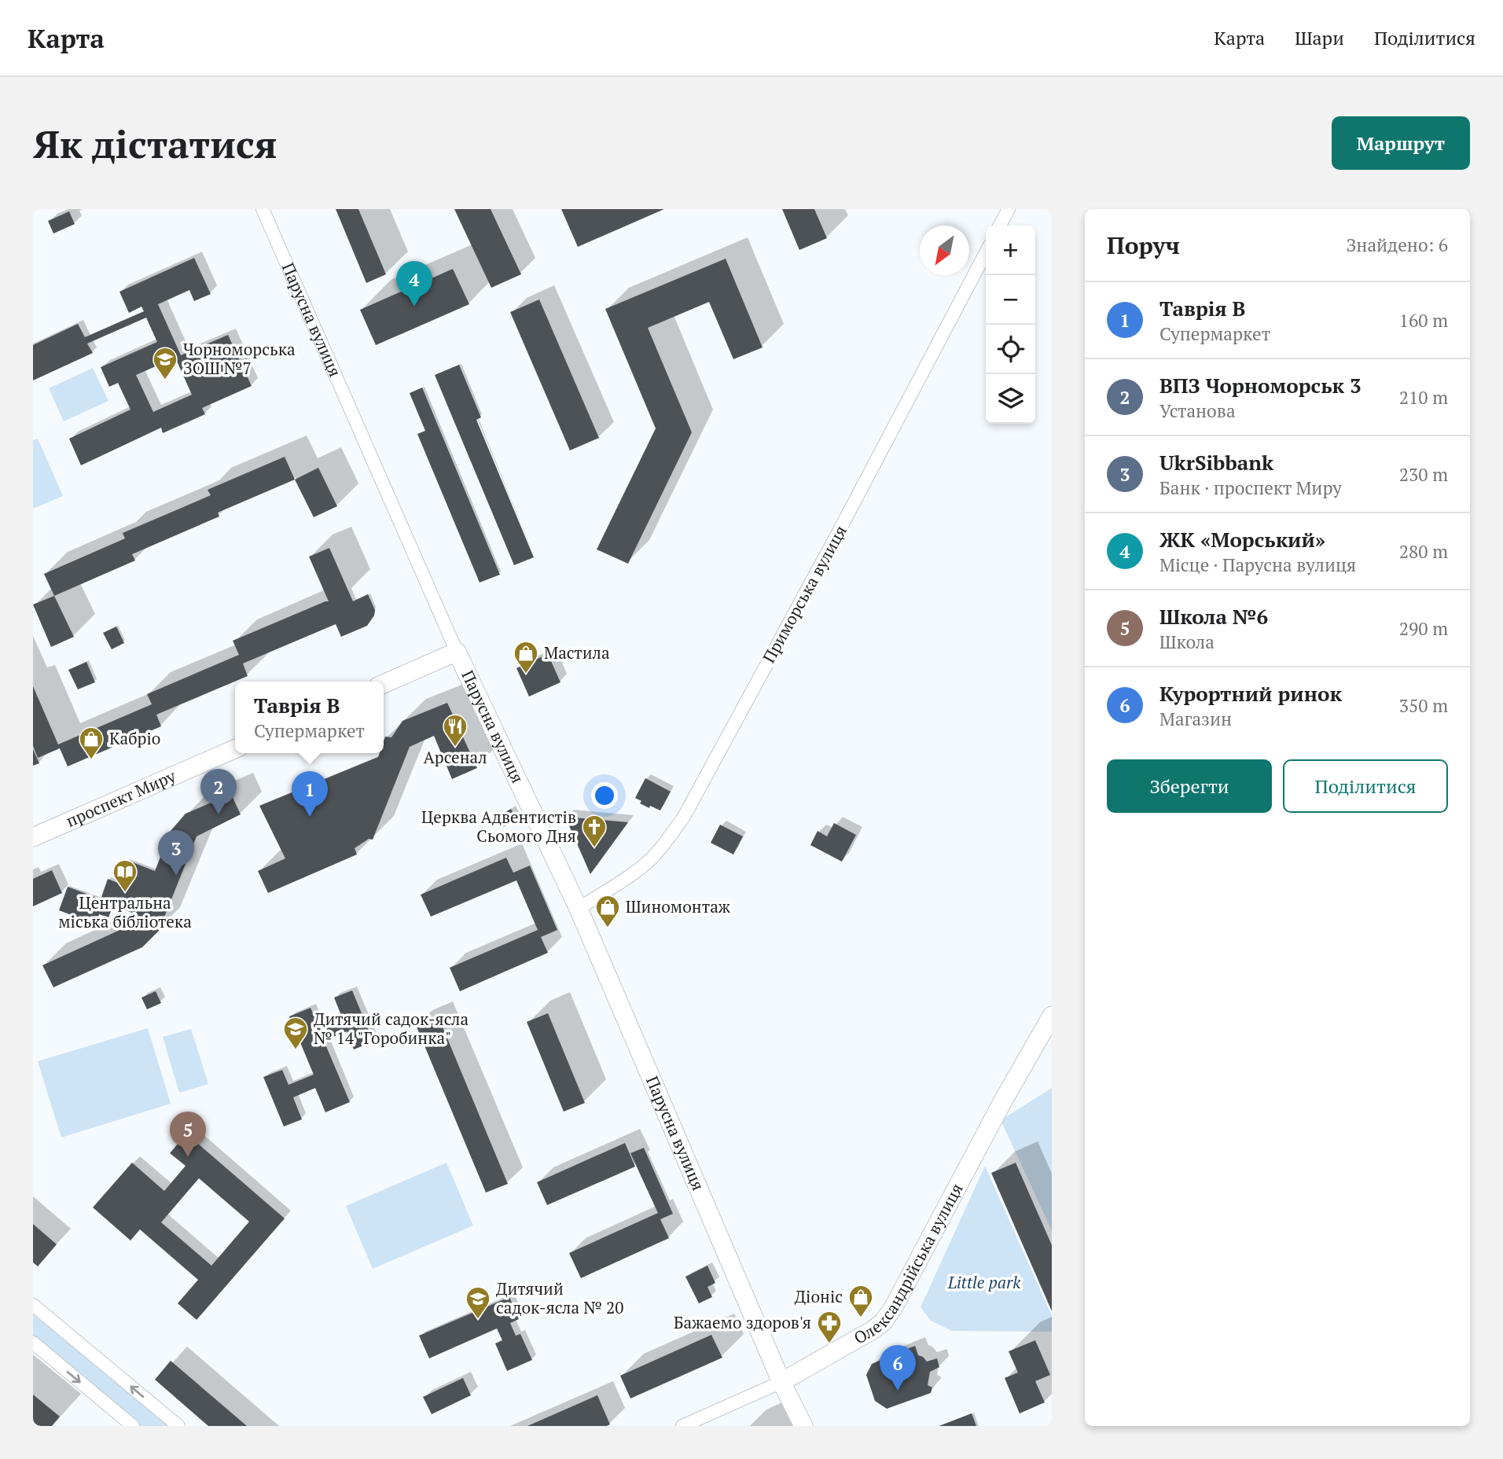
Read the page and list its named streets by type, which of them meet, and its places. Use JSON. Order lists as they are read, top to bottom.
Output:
{
  "streets": {
    "street": [
      "Парусна вулиця",
      "Приморська вулиця",
      "проспект Миру",
      "Олександрійська вулиця"
    ]
  },
  "crossings": [
    ["Парусна вулиця", "Приморська вулиця"],
    ["Парусна вулиця", "Олександрійська вулиця"]
  ],
  "parks": ["Little park"],
  "places": {
    "school or university": ["Чорноморська ЗОШ №7", "Дитячий садок-ясла № 14 \"Горобинка\"", "Дитячий садок-ясла № 20"],
    "shop": [
      "Мастила",
      "Кабріо",
      "Шиномонтаж",
      "Діоніс"
    ],
    "restaurant": ["Арсенал"],
    "church": ["Церква Адвентистів Сьомого Дня"],
    "library": ["Центральна міська бібліотека"],
    "pharmacy": ["Бажаемо здоров'я"]
  },
  "north": "bottom left",
  "page": {
    "header": "Карта",
    "nav": ["Карта", "Шари", "Поділитися"],
    "buttons": [
      "Маршрут",
      ["Зберегти", "Поділитися"]
    ],
    "title": "Як дістатися",
    "heading": ["Поруч", "Знайдено: 6"],
    "map_buttons": ["+", "−"],
    "pins": [
      "4",
      "2",
      "1",
      "3",
      "5",
      "6"
    ],
    "list": [
      {
        "mark": "1",
        "name": "Таврія В",
        "note": "Супермаркет",
        "value": "160 m"
      },
      {
        "mark": "2",
        "name": "ВПЗ Чорноморськ 3",
        "note": "Установа",
        "value": "210 m"
      },
      {
        "mark": "3",
        "name": "UkrSibbank",
        "note": "Банк · проспект Миру",
        "value": "230 m"
      },
      {
        "mark": "4",
        "name": "ЖК «Морський»",
        "note": "Місце · Парусна вулиця",
        "value": "280 m"
      },
      {
        "mark": "5",
        "name": "Школа №6",
        "note": "Школа",
        "value": "290 m"
      },
      {
        "mark": "6",
        "name": "Курортний ринок",
        "note": "Магазин",
        "value": "350 m"
      }
    ],
    "popup": ["Таврія В", "Супермаркет"]
  }
}
